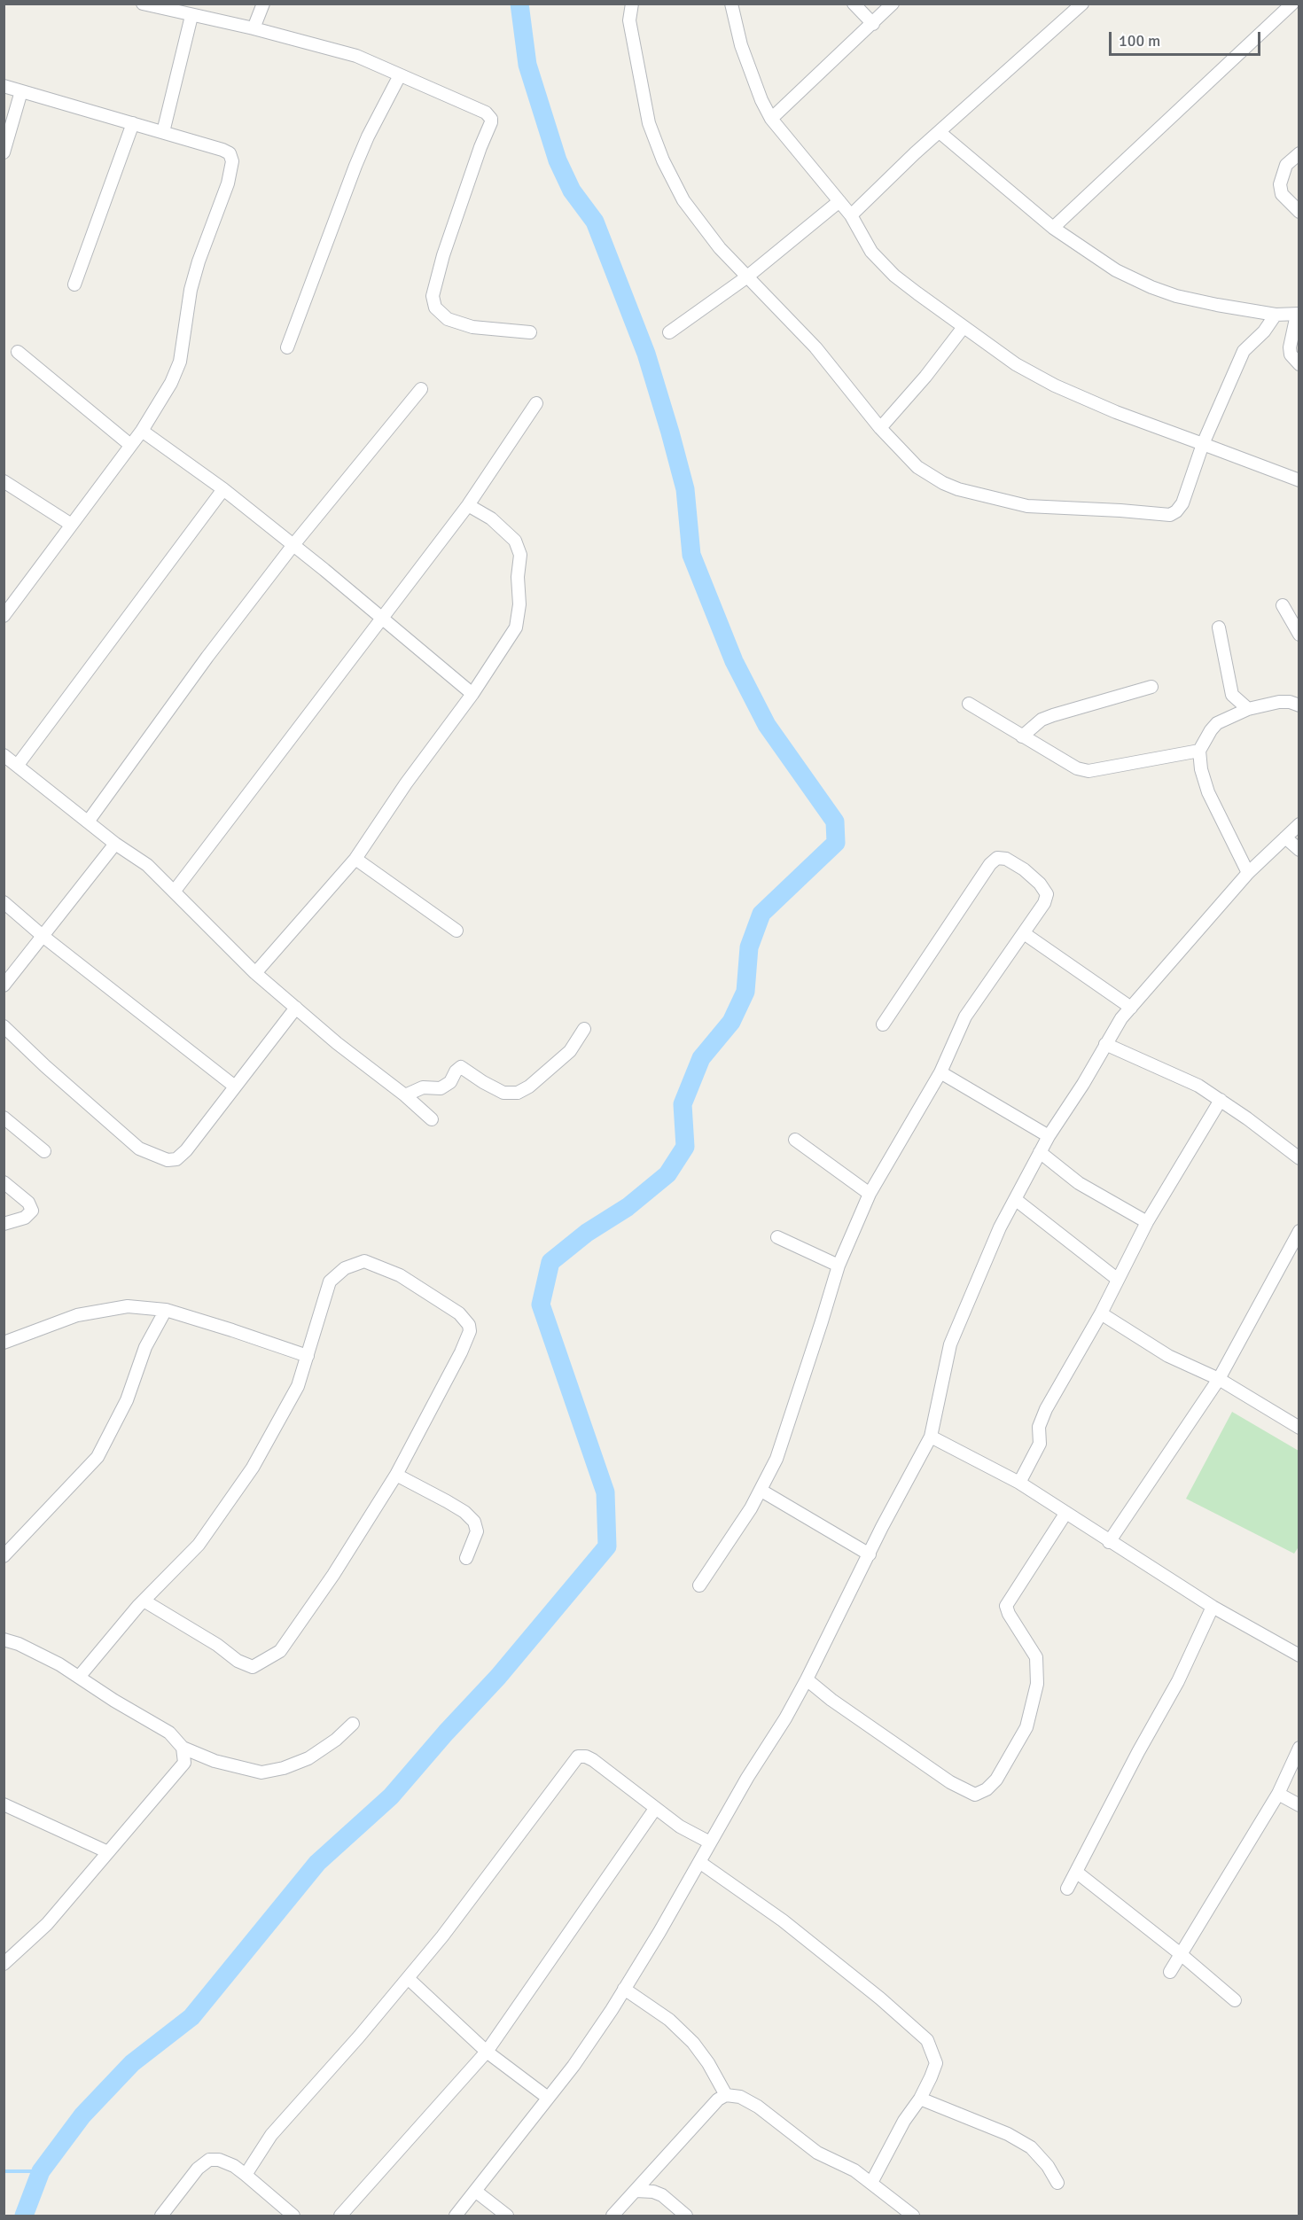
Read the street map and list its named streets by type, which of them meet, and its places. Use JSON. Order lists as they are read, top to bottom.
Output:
{
  "scale_bar": "100 m"
}
